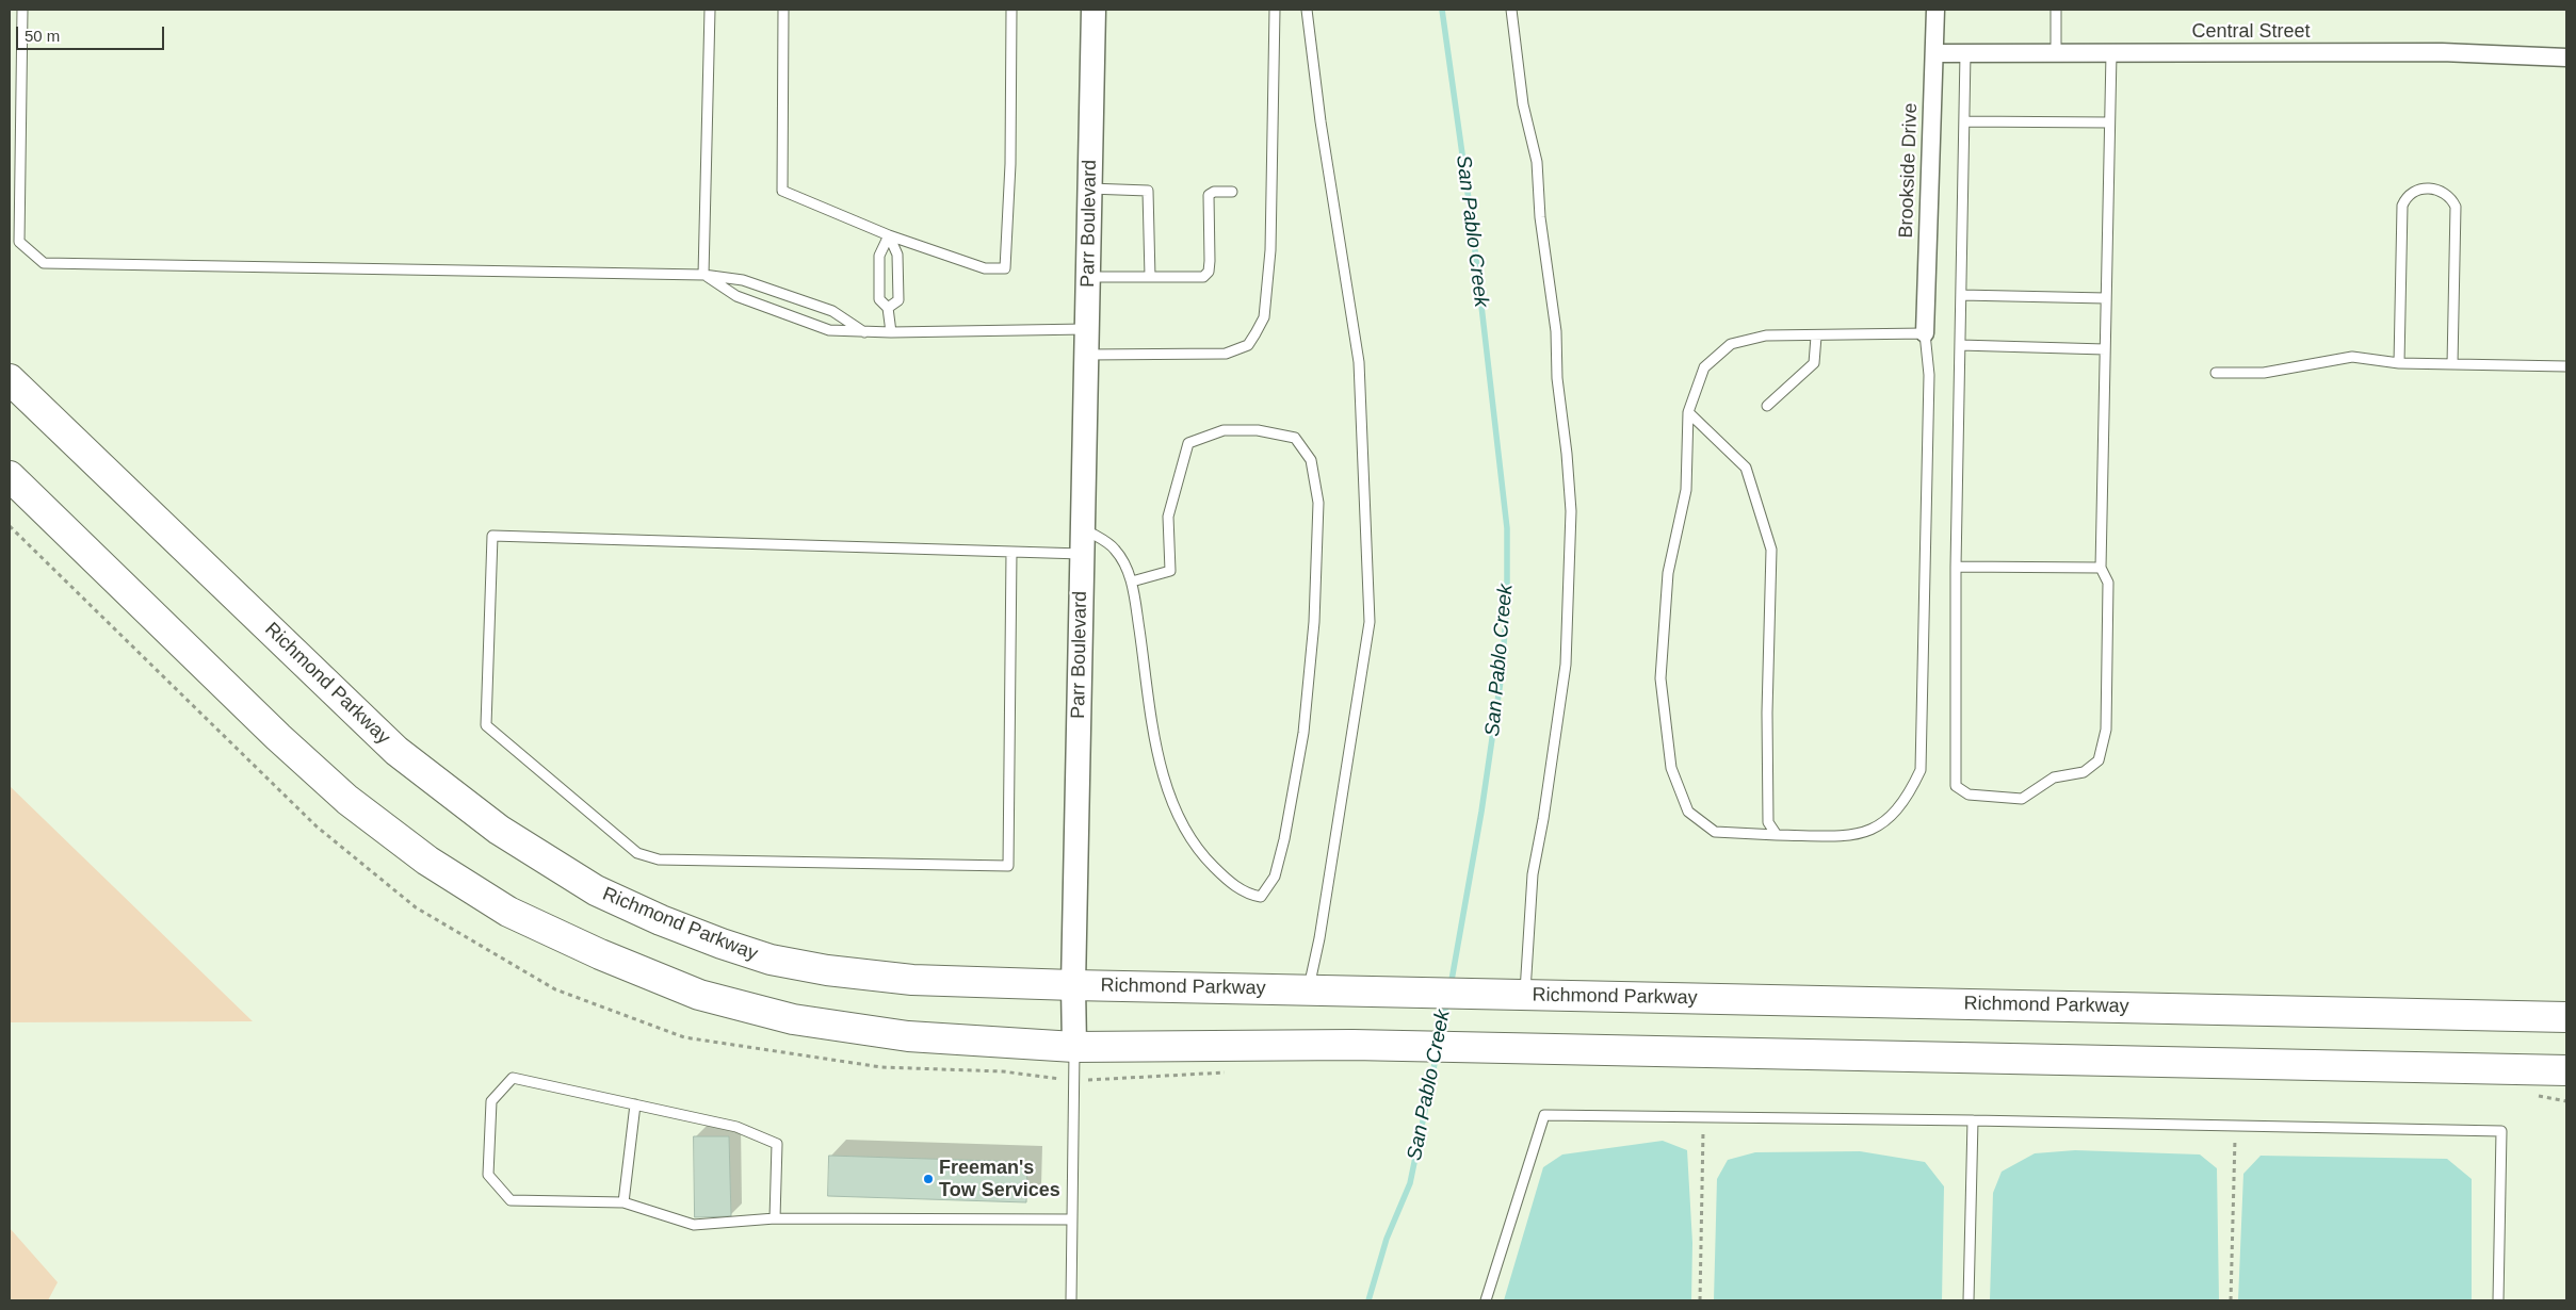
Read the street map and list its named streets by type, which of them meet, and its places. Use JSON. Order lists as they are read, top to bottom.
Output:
{
  "streets": {
    "highway": ["Richmond Parkway"],
    "street": ["Central Street", "Brookside Drive", "Parr Boulevard"]
  },
  "crossings": [
    ["Central Street", "Brookside Drive"],
    ["Parr Boulevard", "Richmond Parkway"]
  ],
  "water": ["San Pablo Creek"],
  "places": ["Freeman's Tow Services"],
  "scale_bar": "50 m"
}
